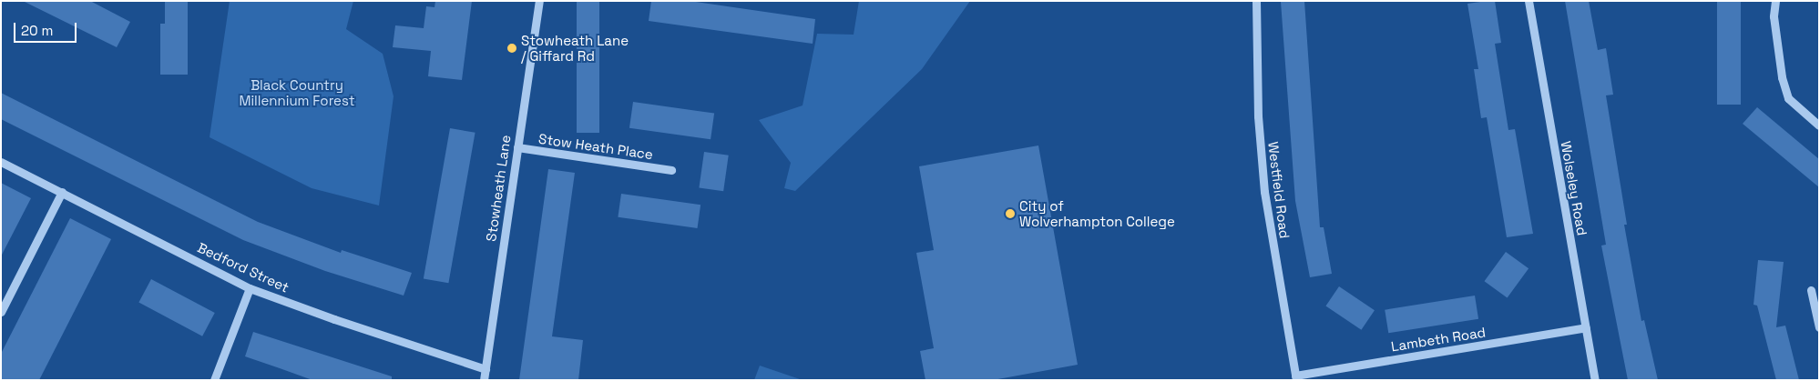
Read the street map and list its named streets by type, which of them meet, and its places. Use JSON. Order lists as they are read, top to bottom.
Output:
{
  "streets": {
    "street": [
      "Stow Heath Place",
      "Stowheath Lane",
      "Wolseley Road",
      "Westfield Road",
      "Bedford Street",
      "Lambeth Road"
    ]
  },
  "crossings": [
    ["Stow Heath Place", "Stowheath Lane"],
    ["Stowheath Lane", "Bedford Street"],
    ["Wolseley Road", "Lambeth Road"],
    ["Westfield Road", "Lambeth Road"]
  ],
  "parks": ["Black Country Millennium Forest"],
  "places": ["Stowheath Lane / Giffard Rd", "City of Wolverhampton College"],
  "scale_bar": "20 m"
}
